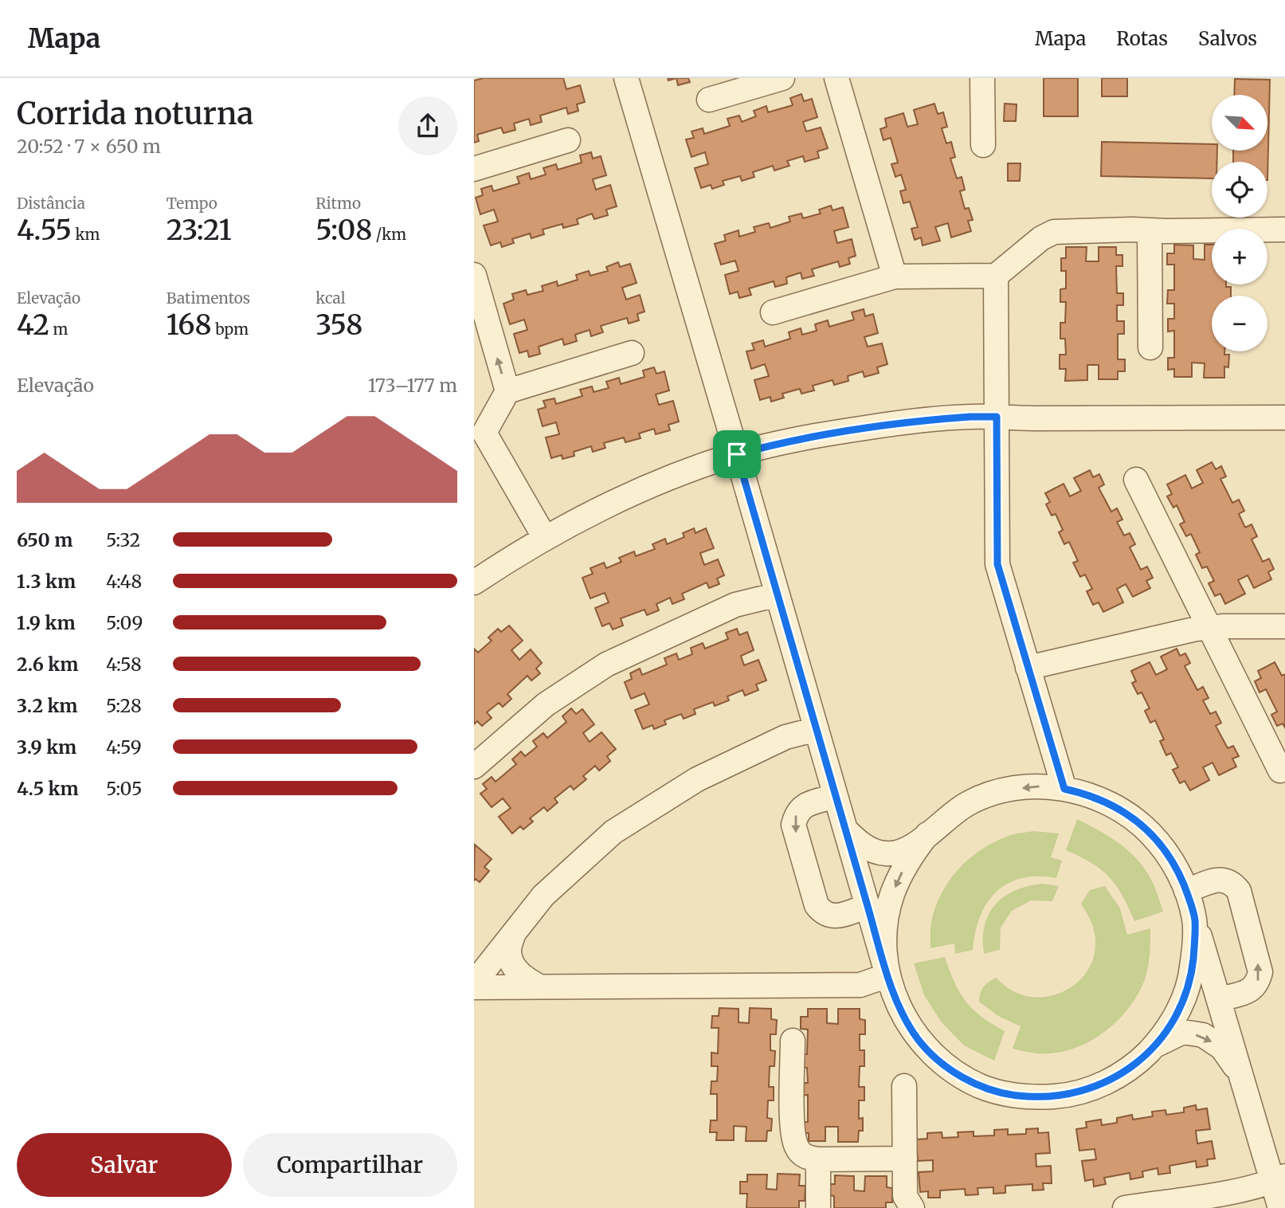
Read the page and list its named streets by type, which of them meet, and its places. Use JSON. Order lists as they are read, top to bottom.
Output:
{
  "north": "bottom right",
  "page": {
    "header": "Mapa",
    "nav": ["Mapa", "Rotas", "Salvos"],
    "heading": ["Corrida noturna", "20:52 · 7 × 650 m"],
    "map_buttons": ["+", "−"],
    "stats": [
      ["Distância", "4.55 km"],
      ["Tempo", "23:21"],
      ["Ritmo", "5:08 /km"],
      ["Elevação", "42 m"],
      ["Batimentos", "168 bpm"],
      ["kcal", "358"]
    ],
    "chart": ["Elevação", "173–177 m"],
    "list": [
      {
        "name": "650 m",
        "note": "5:32"
      },
      {
        "name": "1.3 km",
        "note": "4:48"
      },
      {
        "name": "1.9 km",
        "note": "5:09"
      },
      {
        "name": "2.6 km",
        "note": "4:58"
      },
      {
        "name": "3.2 km",
        "note": "5:28"
      },
      {
        "name": "3.9 km",
        "note": "4:59"
      },
      {
        "name": "4.5 km",
        "note": "5:05"
      }
    ],
    "buttons": ["Salvar", "Compartilhar"]
  }
}
